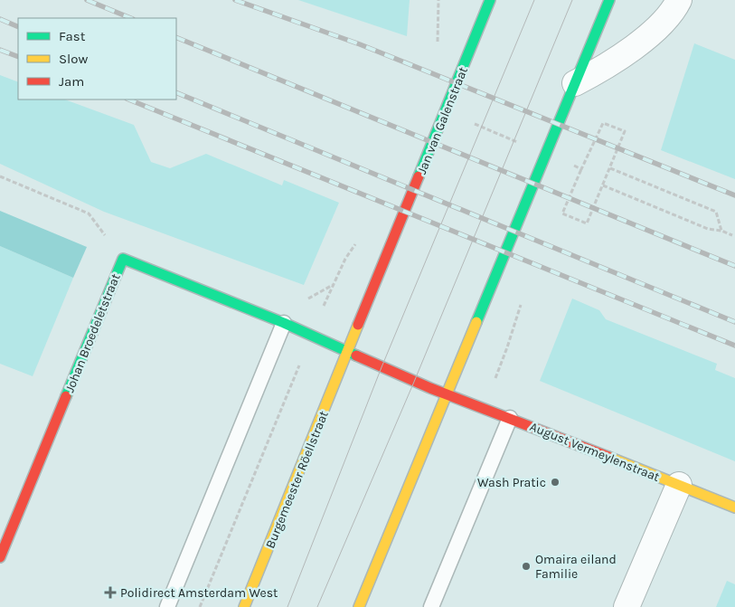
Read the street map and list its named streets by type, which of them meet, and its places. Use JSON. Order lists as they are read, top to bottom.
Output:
{
  "streets": {
    "main road": [
      "Jan van Galenstraat",
      "Johan Broedeletstraat",
      "August Vermeylenstraat",
      "Burgemeester Röellstraat"
    ]
  },
  "crossings": [
    ["Jan van Galenstraat", "Burgemeester Röellstraat"],
    ["Johan Broedeletstraat", "Burgemeester Röellstraat"]
  ],
  "places": {
    "other": ["Wash Pratic", "Omaira eiland Familie"],
    "health": ["Polidirect Amsterdam West"]
  },
  "legend": ["Fast", "Slow", "Jam"]
}
